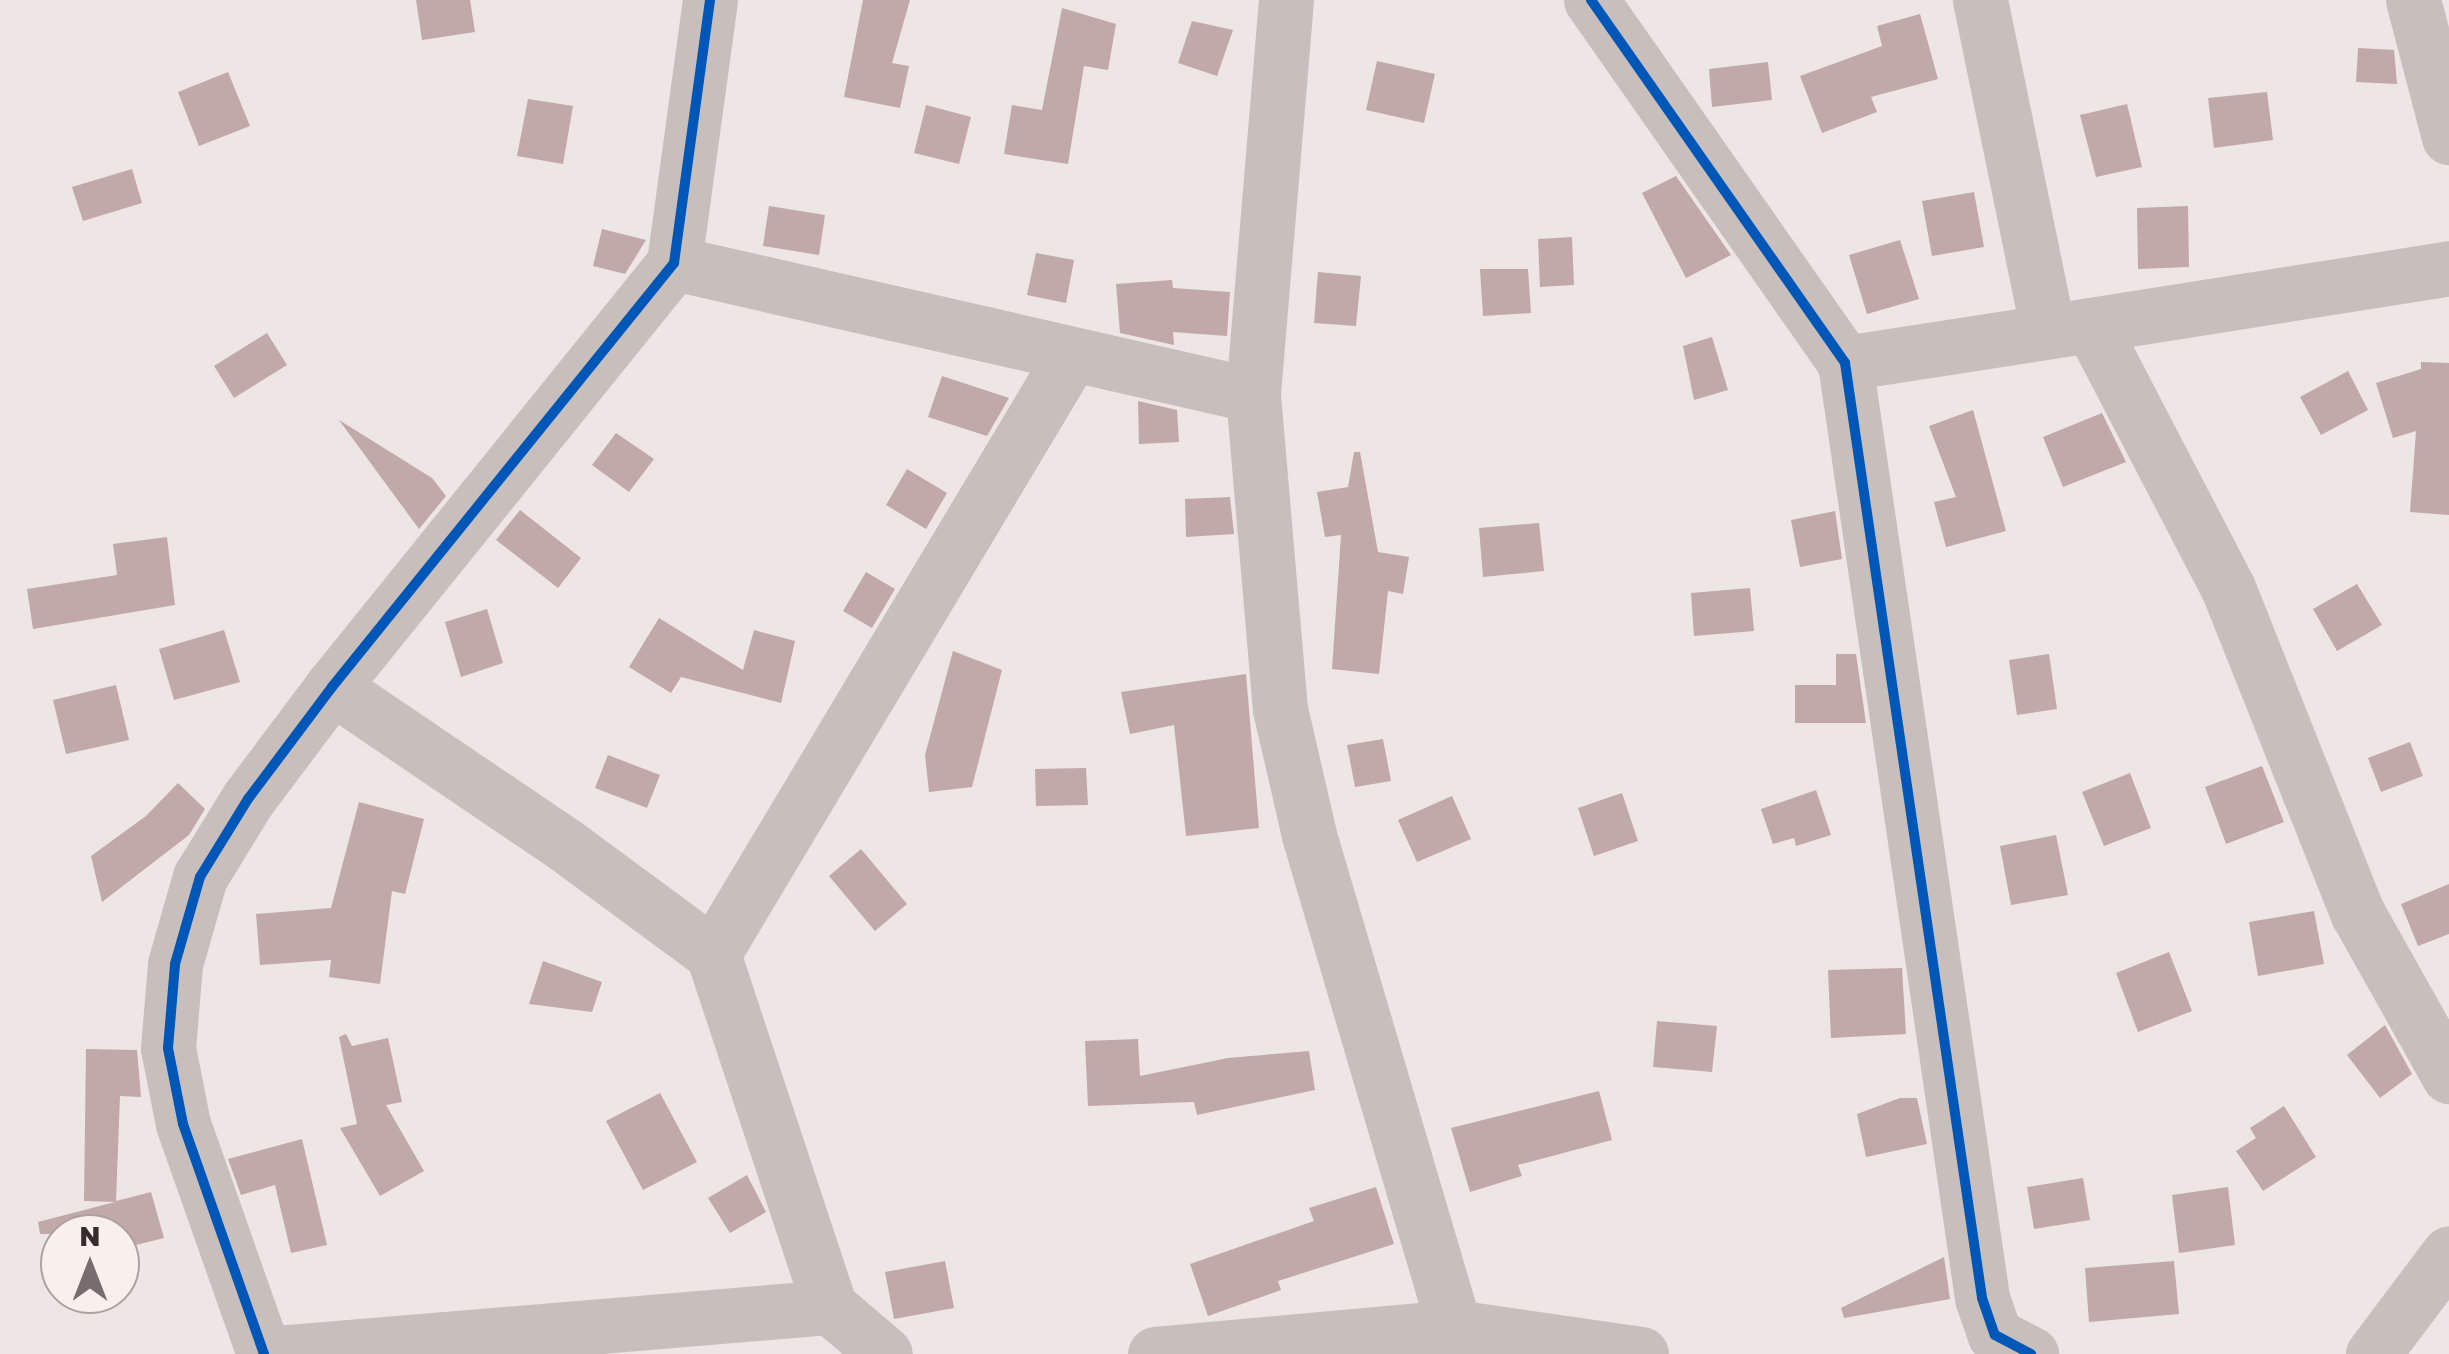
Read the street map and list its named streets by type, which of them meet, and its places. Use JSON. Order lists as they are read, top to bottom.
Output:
{
  "north": "top"
}
